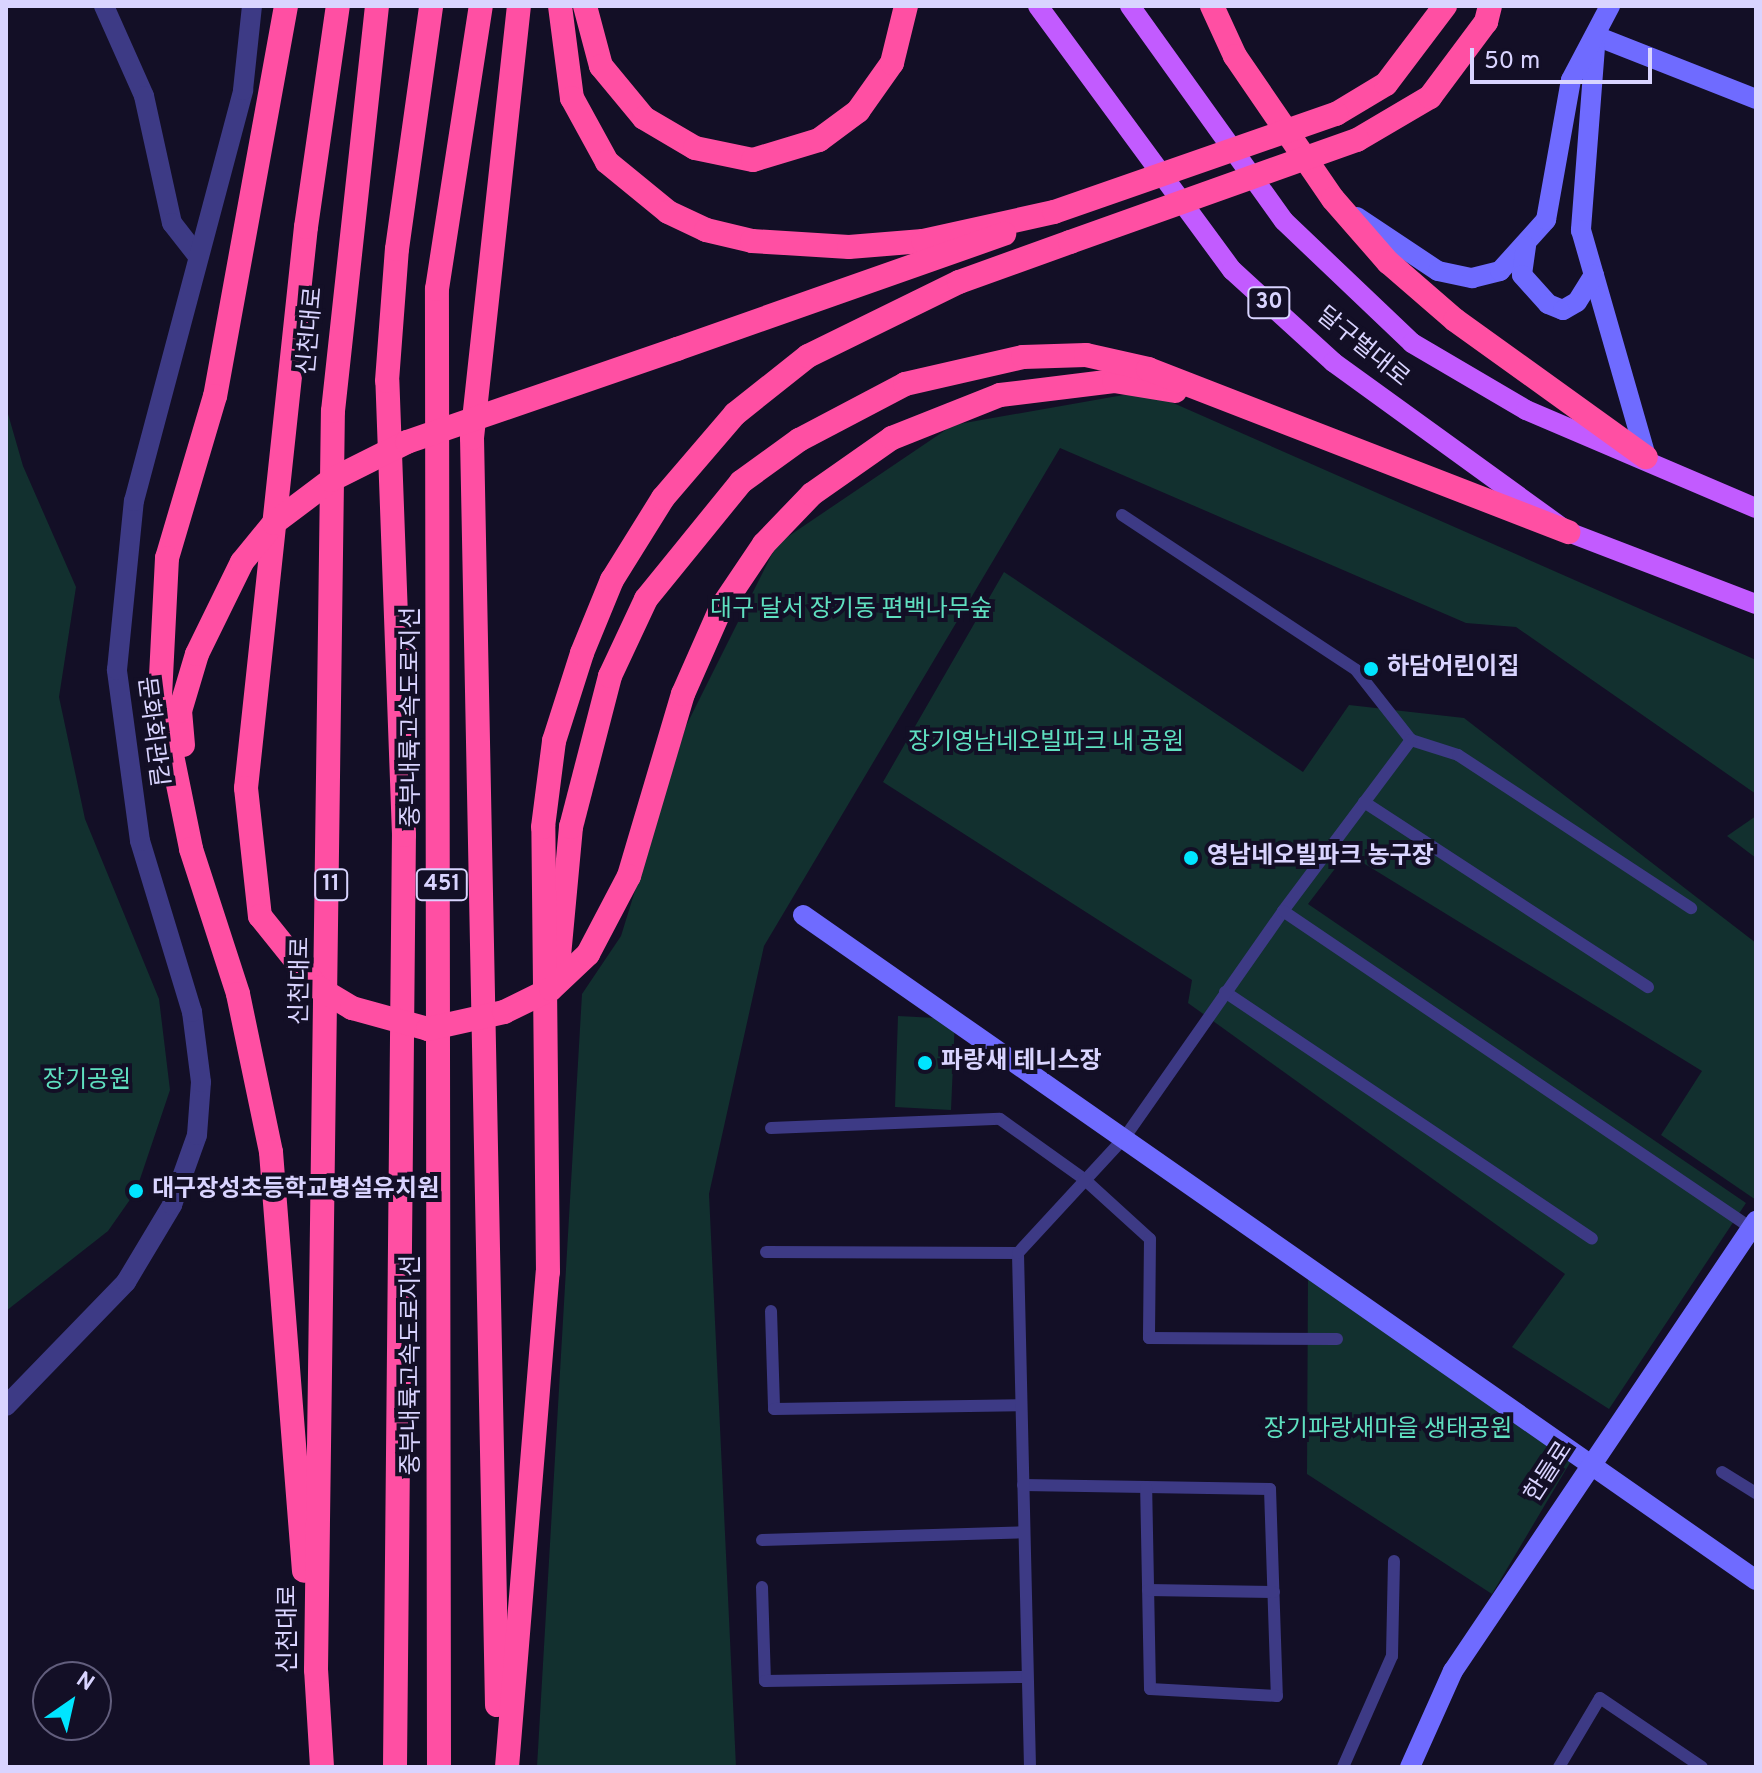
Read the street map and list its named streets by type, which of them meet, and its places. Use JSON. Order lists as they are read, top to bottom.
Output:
{
  "streets": {
    "highway": [
      "신천대로",
      "중부내륙고속도로지선",
      "11",
      "451"
    ],
    "main road": ["30", "달구벌대로"],
    "street": ["문화회관길", "한들로"]
  },
  "parks": [
    "대구 달서 장기동 편백나무숲",
    "장기영남네오빌파크 내 공원",
    "장기공원",
    "장기파랑새마을 생태공원"
  ],
  "places": [
    "하담어린이집",
    "영남네오빌파크 농구장",
    "파랑새 테니스장",
    "대구장성초등학교병설유치원"
  ],
  "scale_bar": "50 m",
  "north": "top right"
}
